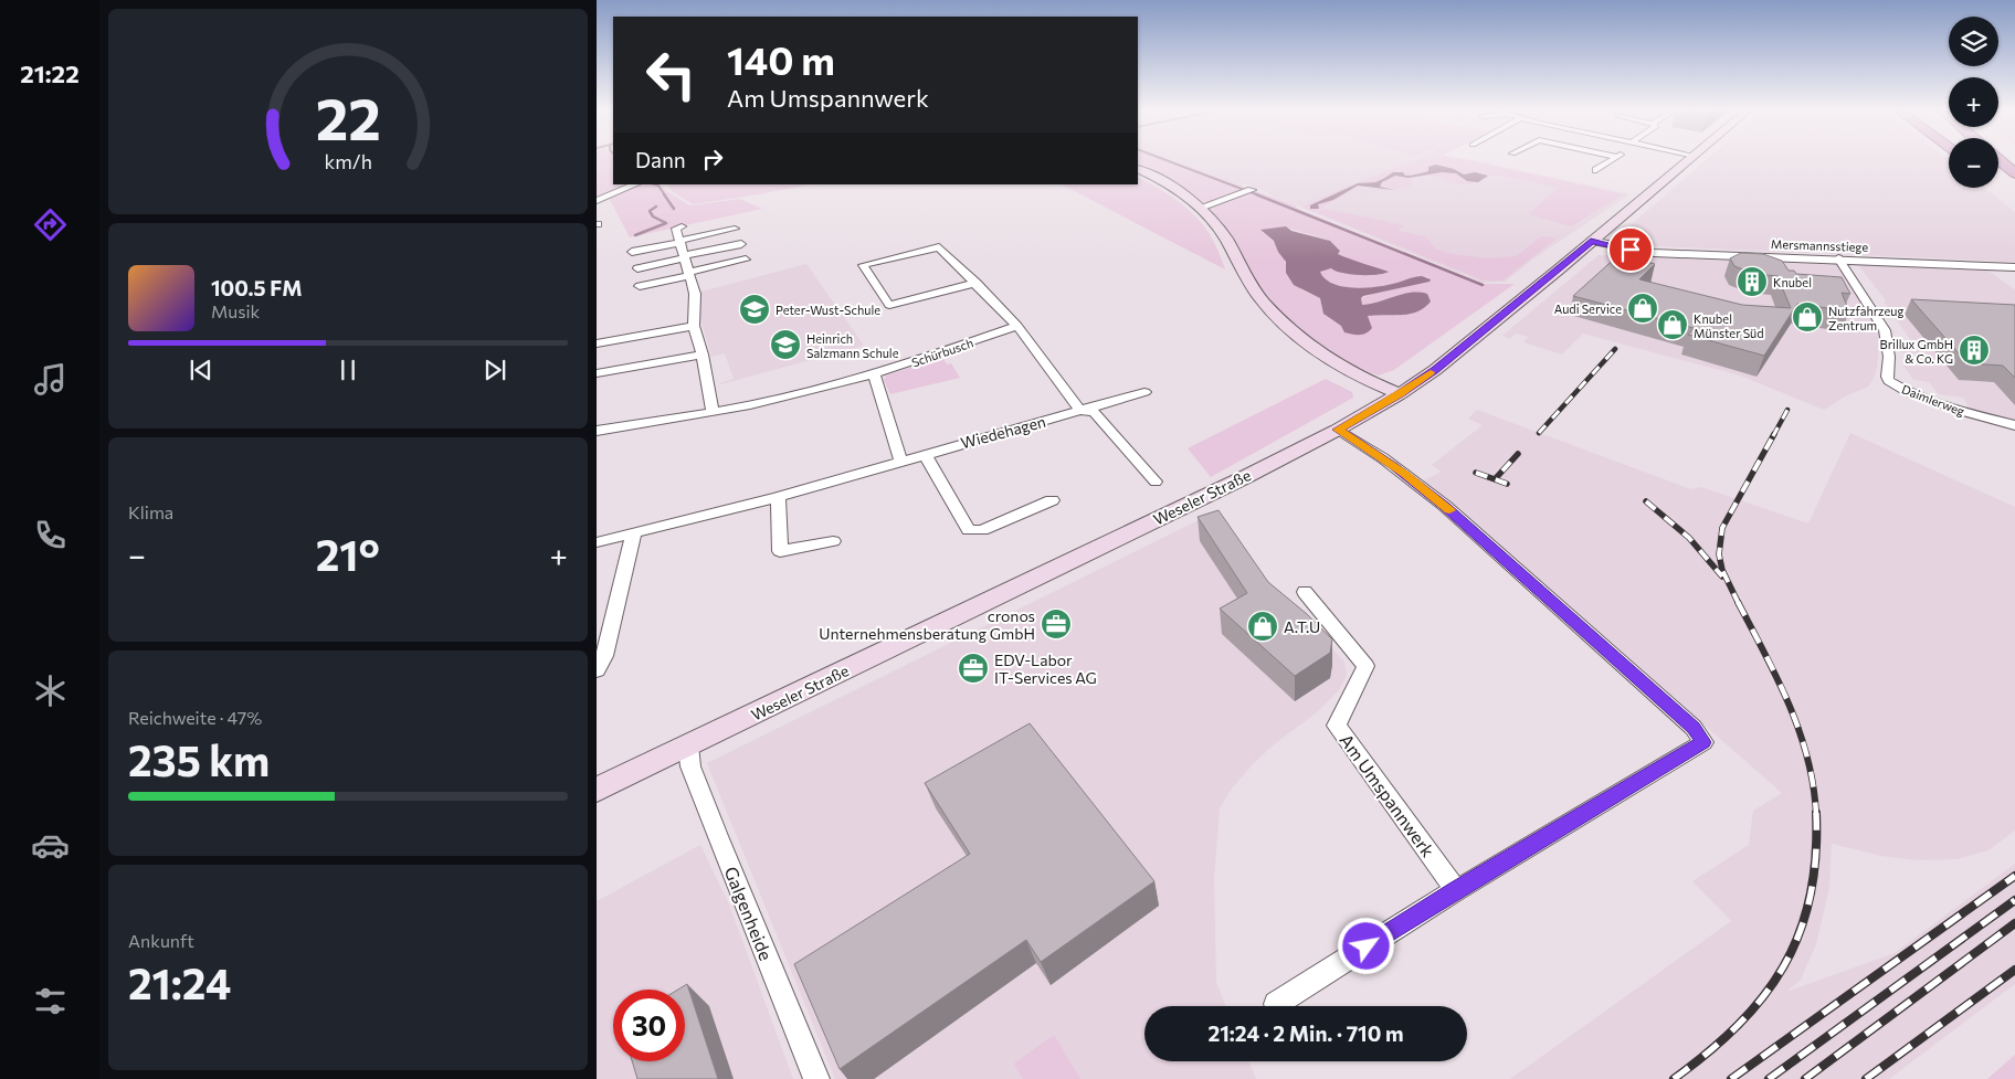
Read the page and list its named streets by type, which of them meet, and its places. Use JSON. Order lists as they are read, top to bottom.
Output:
{
  "streets": {
    "main road": ["Weseler Straße"],
    "street": [
      "Mersmannsstiege",
      "Schürbusch",
      "Daimlerweg",
      "Wiedehagen",
      "Am Umspannwerk",
      "Galgenheide"
    ]
  },
  "crossings": [
    ["Mersmannsstiege", "Daimlerweg"],
    ["Mersmannsstiege", "Weseler Straße"],
    ["Weseler Straße", "Galgenheide"]
  ],
  "places": {
    "building": ["Knubel", "Brillux GmbH & Co. KG"],
    "shop": [
      "Audi Service",
      "Nutzfahrzeug Zentrum",
      "Knubel Münster Süd",
      "A.T.U"
    ],
    "school or university": ["Peter-Wust-Schule", "Heinrich Salzmann Schule"],
    "office": ["cronos Unternehmensberatung GmbH", "EDV-Labor IT-Services AG"]
  },
  "page": {
    "tabs": "21:22",
    "map_buttons": ["+", "−"],
    "turn": ["140 m", "Am Umspannwerk"],
    "then": "Dann",
    "song": ["100.5 FM", "Musik"],
    "tile": [
      "Klima",
      ["Reichweite · 47%", "235 km"],
      ["Ankunft", "21:24"]
    ],
    "heat": ["−", "21°", "+"],
    "limit": "30",
    "trip": "21:24 · 2 Min. · 710 m",
    "gauge": ["22", "km/h"]
  }
}
